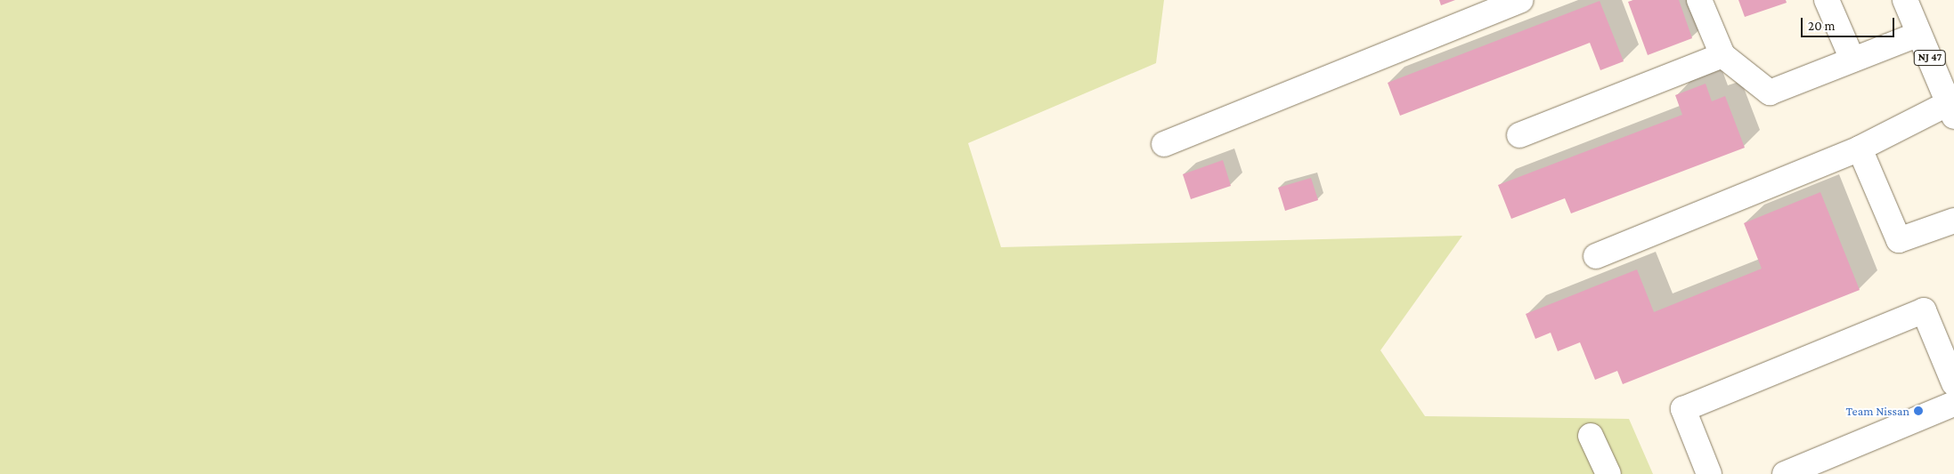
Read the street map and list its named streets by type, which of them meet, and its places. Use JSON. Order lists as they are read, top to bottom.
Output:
{
  "streets": {
    "main road": ["NJ 47"]
  },
  "places": ["Team Nissan"],
  "scale_bar": "20 m"
}
